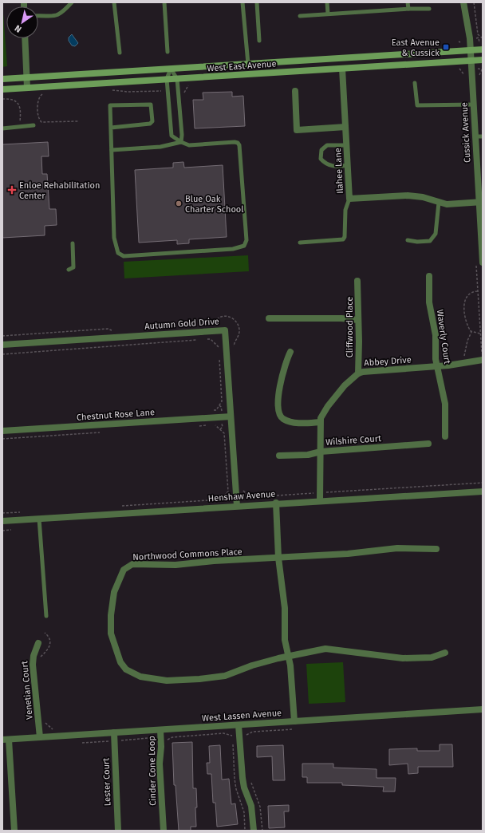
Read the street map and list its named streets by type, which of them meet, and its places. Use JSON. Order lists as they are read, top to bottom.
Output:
{
  "streets": {
    "main road": ["West East Avenue"],
    "street": [
      "Cussick Avenue",
      "Ilahee Lane",
      "Autumn Gold Drive",
      "Cliffwood Place",
      "Waverly Court",
      "Abbey Drive",
      "Chestnut Rose Lane",
      "Wilshire Court",
      "Henshaw Avenue",
      "Northwood Commons Place",
      "Venetian Court",
      "West Lassen Avenue",
      "Cinder Cone Loop",
      "Lester Court"
    ]
  },
  "crossings": [
    ["West East Avenue", "Cussick Avenue"],
    ["West East Avenue", "Ilahee Lane"],
    ["Cussick Avenue", "Ilahee Lane"],
    ["Autumn Gold Drive", "Chestnut Rose Lane"],
    ["Autumn Gold Drive", "Henshaw Avenue"],
    ["Cliffwood Place", "Abbey Drive"],
    ["Waverly Court", "Abbey Drive"],
    ["Abbey Drive", "Wilshire Court"],
    ["Abbey Drive", "Henshaw Avenue"],
    ["Venetian Court", "West Lassen Avenue"],
    ["West Lassen Avenue", "Cinder Cone Loop"],
    ["West Lassen Avenue", "Lester Court"]
  ],
  "places": {
    "transit": ["East Avenue & Cussick"],
    "health": ["Enloe Rehabilitation Center"],
    "other": ["Blue Oak Charter School"]
  },
  "north": "bottom left"
}
